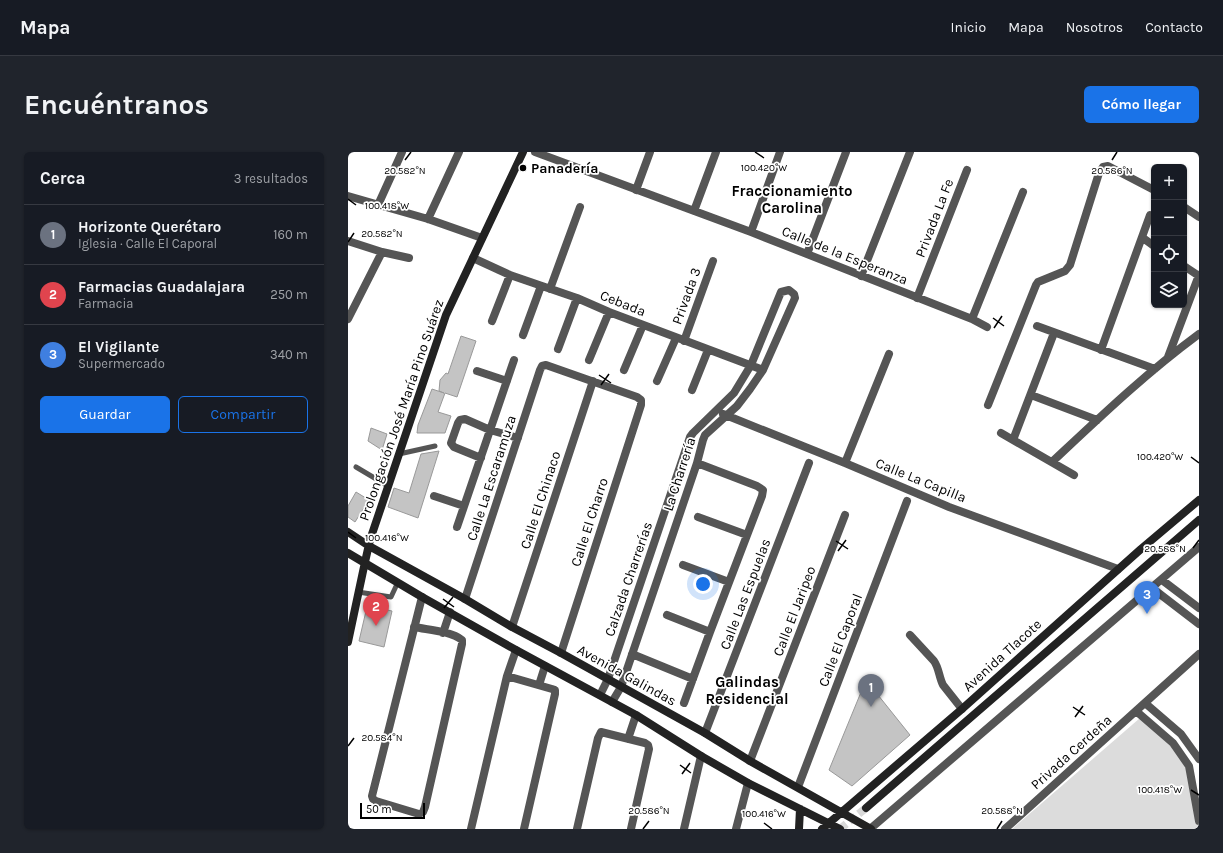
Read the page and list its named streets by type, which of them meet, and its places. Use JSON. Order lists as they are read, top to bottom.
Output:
{
  "streets": {
    "main road": ["Prolongación José María Pino Suárez", "Avenida Tlacote", "Avenida Galindas"],
    "street": [
      "Privada La Fe",
      "Calle de la Esperanza",
      "Privada 3",
      "Cebada",
      "La Charrería",
      "Calle La Escaramuza",
      "Calle La Capilla",
      "Calle El Chinaco",
      "Calle El Charro",
      "Calzada Charrerías",
      "Calle Las Espuelas",
      "Calle El Jaripeo",
      "Calle El Caporal",
      "Privada Cerdeña"
    ]
  },
  "crossings": [
    ["Privada La Fe", "Calle de la Esperanza"],
    ["Privada 3", "Cebada"],
    ["Cebada", "Prolongación José María Pino Suárez"],
    ["Cebada", "La Charrería"],
    ["Cebada", "Calzada Charrerías"],
    ["Prolongación José María Pino Suárez", "Avenida Galindas"],
    ["La Charrería", "Calle La Capilla"],
    ["La Charrería", "Calzada Charrerías"],
    ["La Charrería", "Avenida Galindas"],
    ["Calle La Escaramuza", "Calle El Chinaco"],
    ["Calle La Escaramuza", "Calle El Charro"],
    ["Calle La Escaramuza", "Avenida Galindas"],
    ["Calle La Capilla", "Calzada Charrerías"],
    ["Calle La Capilla", "Avenida Tlacote"],
    ["Calle El Chinaco", "Calle El Charro"],
    ["Calle El Chinaco", "Avenida Galindas"],
    ["Calle El Charro", "Avenida Galindas"],
    ["Calzada Charrerías", "Avenida Galindas"],
    ["Calle Las Espuelas", "Avenida Galindas"],
    ["Calle El Jaripeo", "Avenida Galindas"],
    ["Calle El Caporal", "Avenida Galindas"],
    ["Avenida Tlacote", "Avenida Galindas"]
  ],
  "districts": ["Fraccionamiento Carolina", "Galindas Residencial"],
  "places": ["Panadería"],
  "scale_bar": "50 m",
  "page": {
    "header": "Mapa",
    "nav": [
      "Inicio",
      "Mapa",
      "Nosotros",
      "Contacto"
    ],
    "buttons": [
      "Cómo llegar",
      ["Guardar", "Compartir"]
    ],
    "title": "Encuéntranos",
    "heading": ["Cerca", "3 resultados"],
    "map_buttons": ["+", "−"],
    "list": [
      {
        "mark": "1",
        "name": "Horizonte Querétaro",
        "note": "Iglesia · Calle El Caporal",
        "value": "160 m"
      },
      {
        "mark": "2",
        "name": "Farmacias Guadalajara",
        "note": "Farmacia",
        "value": "250 m"
      },
      {
        "mark": "3",
        "name": "El Vigilante",
        "note": "Supermercado",
        "value": "340 m"
      }
    ],
    "pins": ["3", "2", "1"],
    "scale": "50 m"
  },
  "coordinates": [
    "100.420°W",
    "20.582°N",
    "20.586°N",
    "100.418°W",
    "100.416°W",
    "20.588°N",
    "20.584°N"
  ]
}
